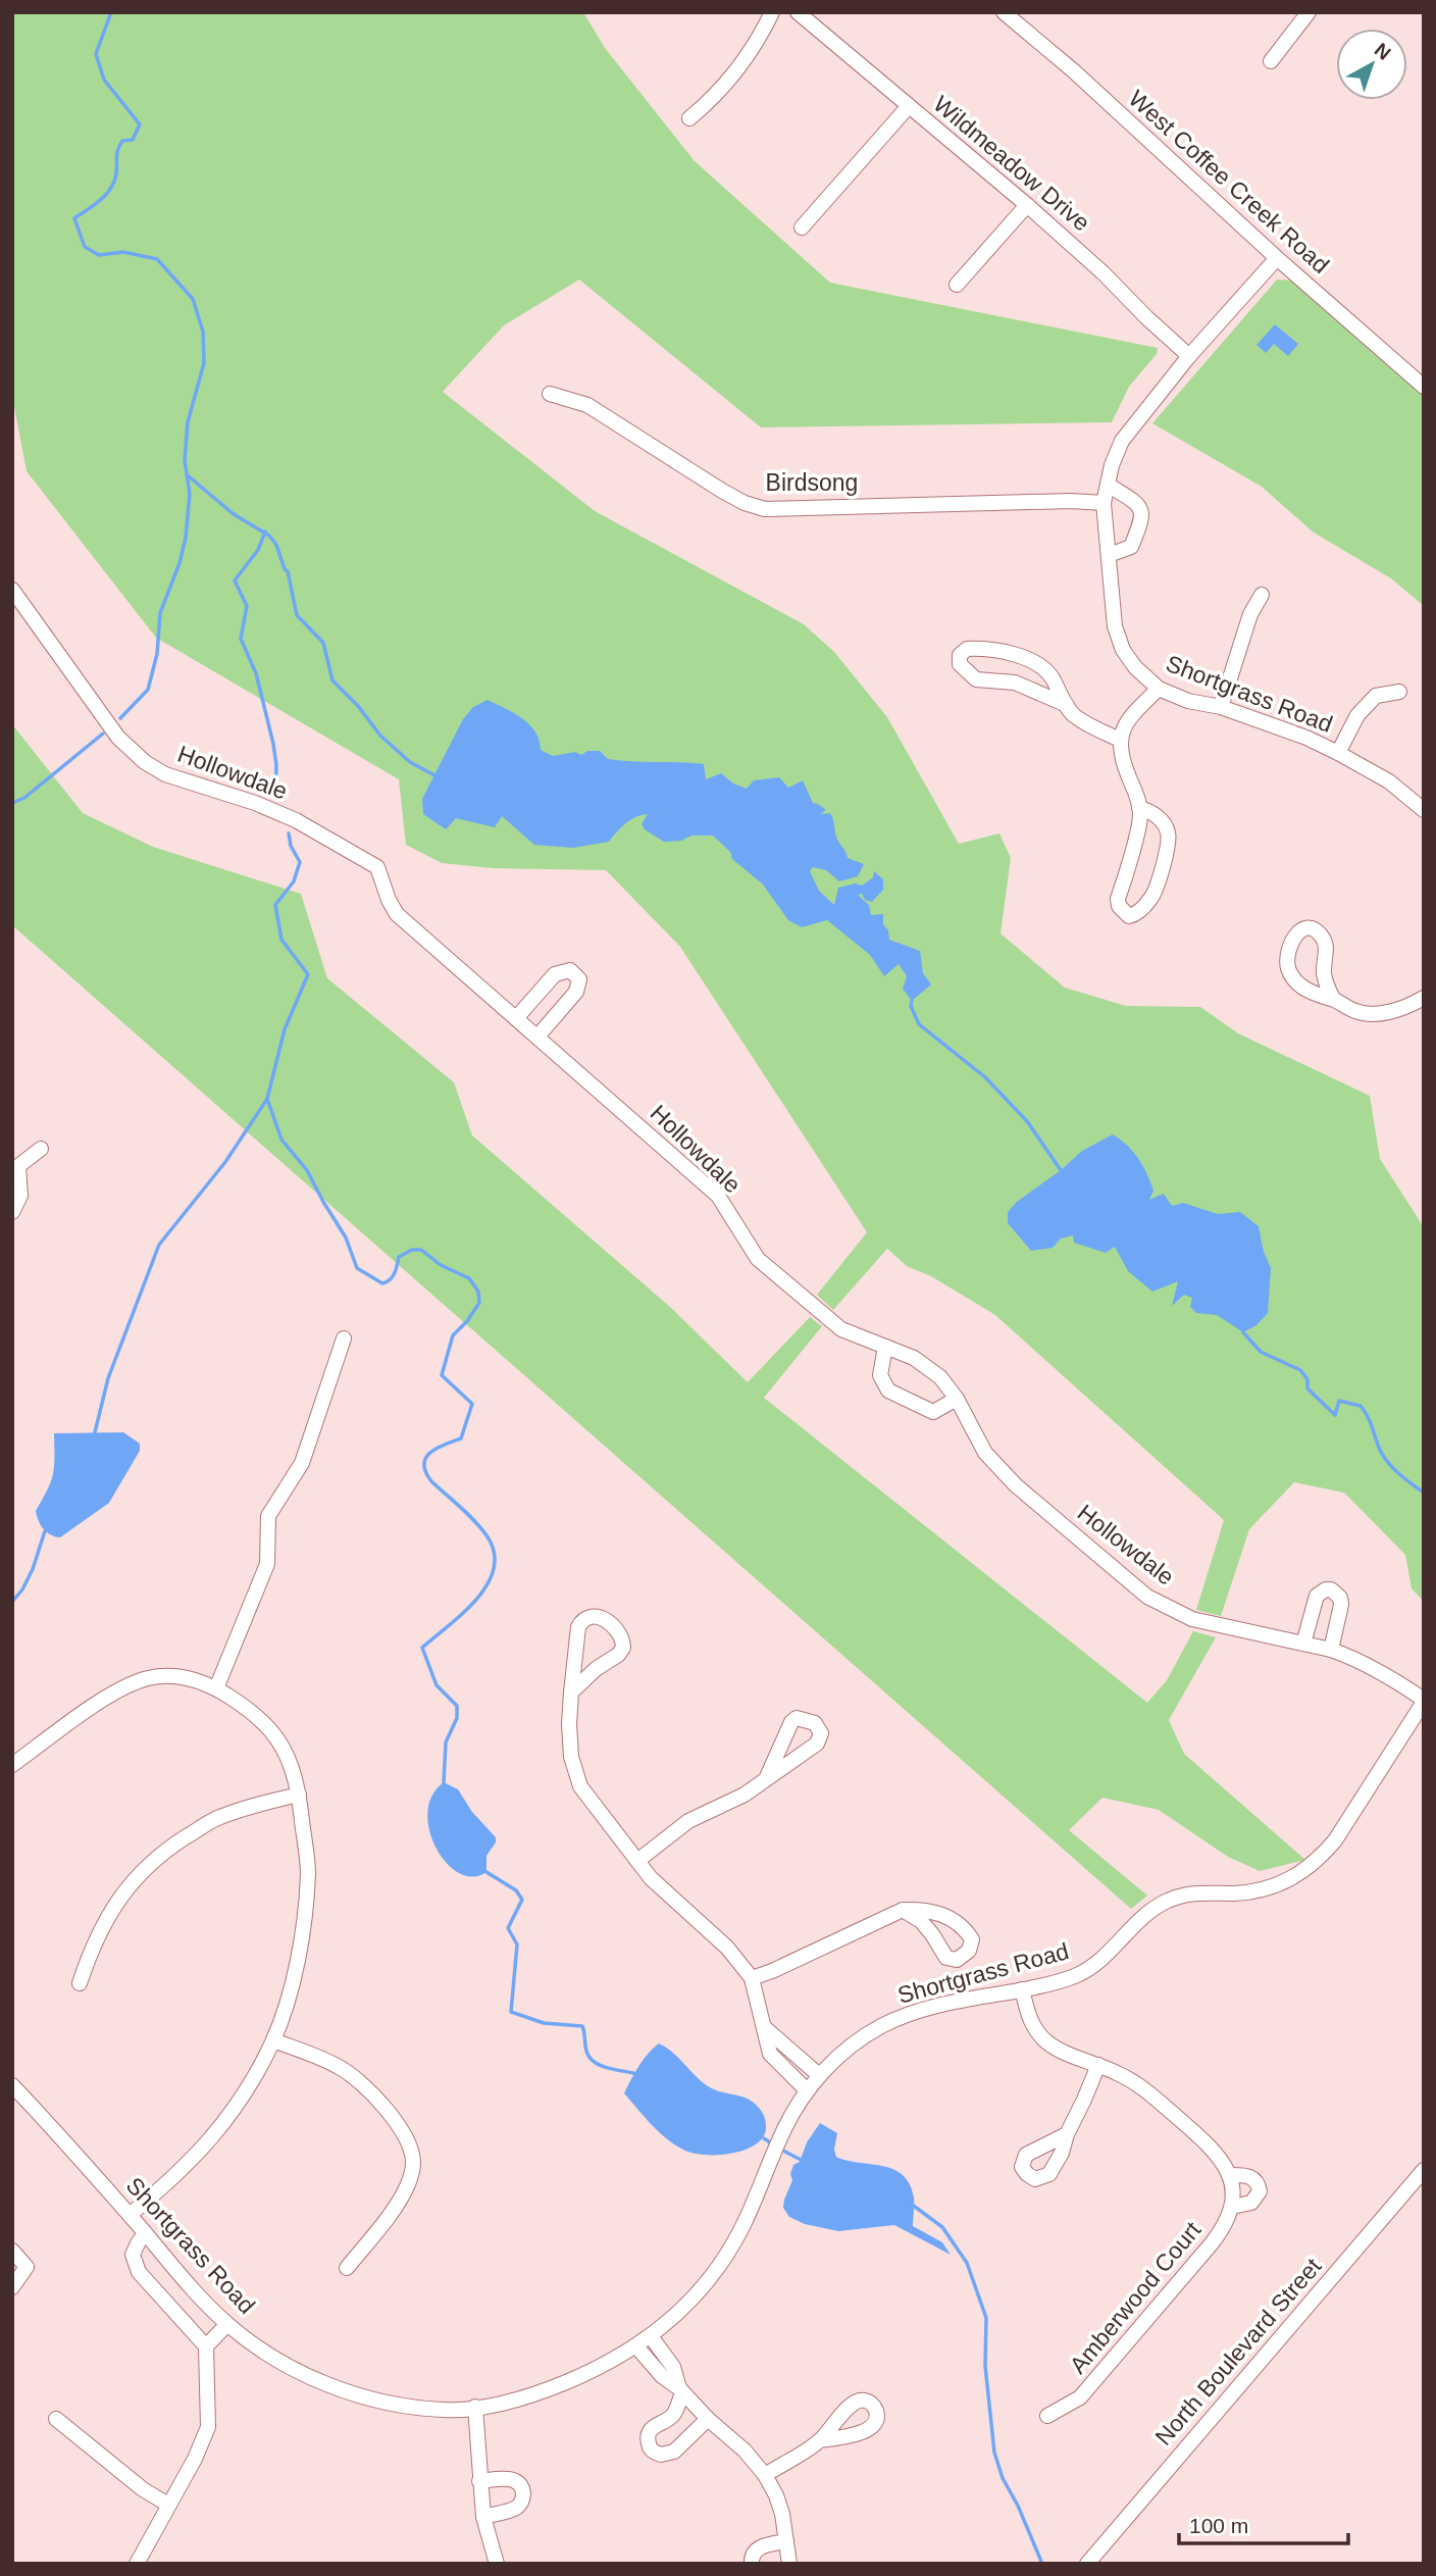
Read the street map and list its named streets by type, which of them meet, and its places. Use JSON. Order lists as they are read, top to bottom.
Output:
{
  "streets": {
    "street": [
      "Wildmeadow Drive",
      "West Coffee Creek Road",
      "Birdsong",
      "Shortgrass Road",
      "Hollowdale",
      "Amberwood Court",
      "North Boulevard Street"
    ]
  },
  "crossings": [
    ["Wildmeadow Drive", "Shortgrass Road"],
    ["West Coffee Creek Road", "Shortgrass Road"],
    ["Birdsong", "Shortgrass Road"],
    ["Shortgrass Road", "Hollowdale"],
    ["Shortgrass Road", "Amberwood Court"]
  ],
  "scale_bar": "100 m",
  "north": "top right"
}
